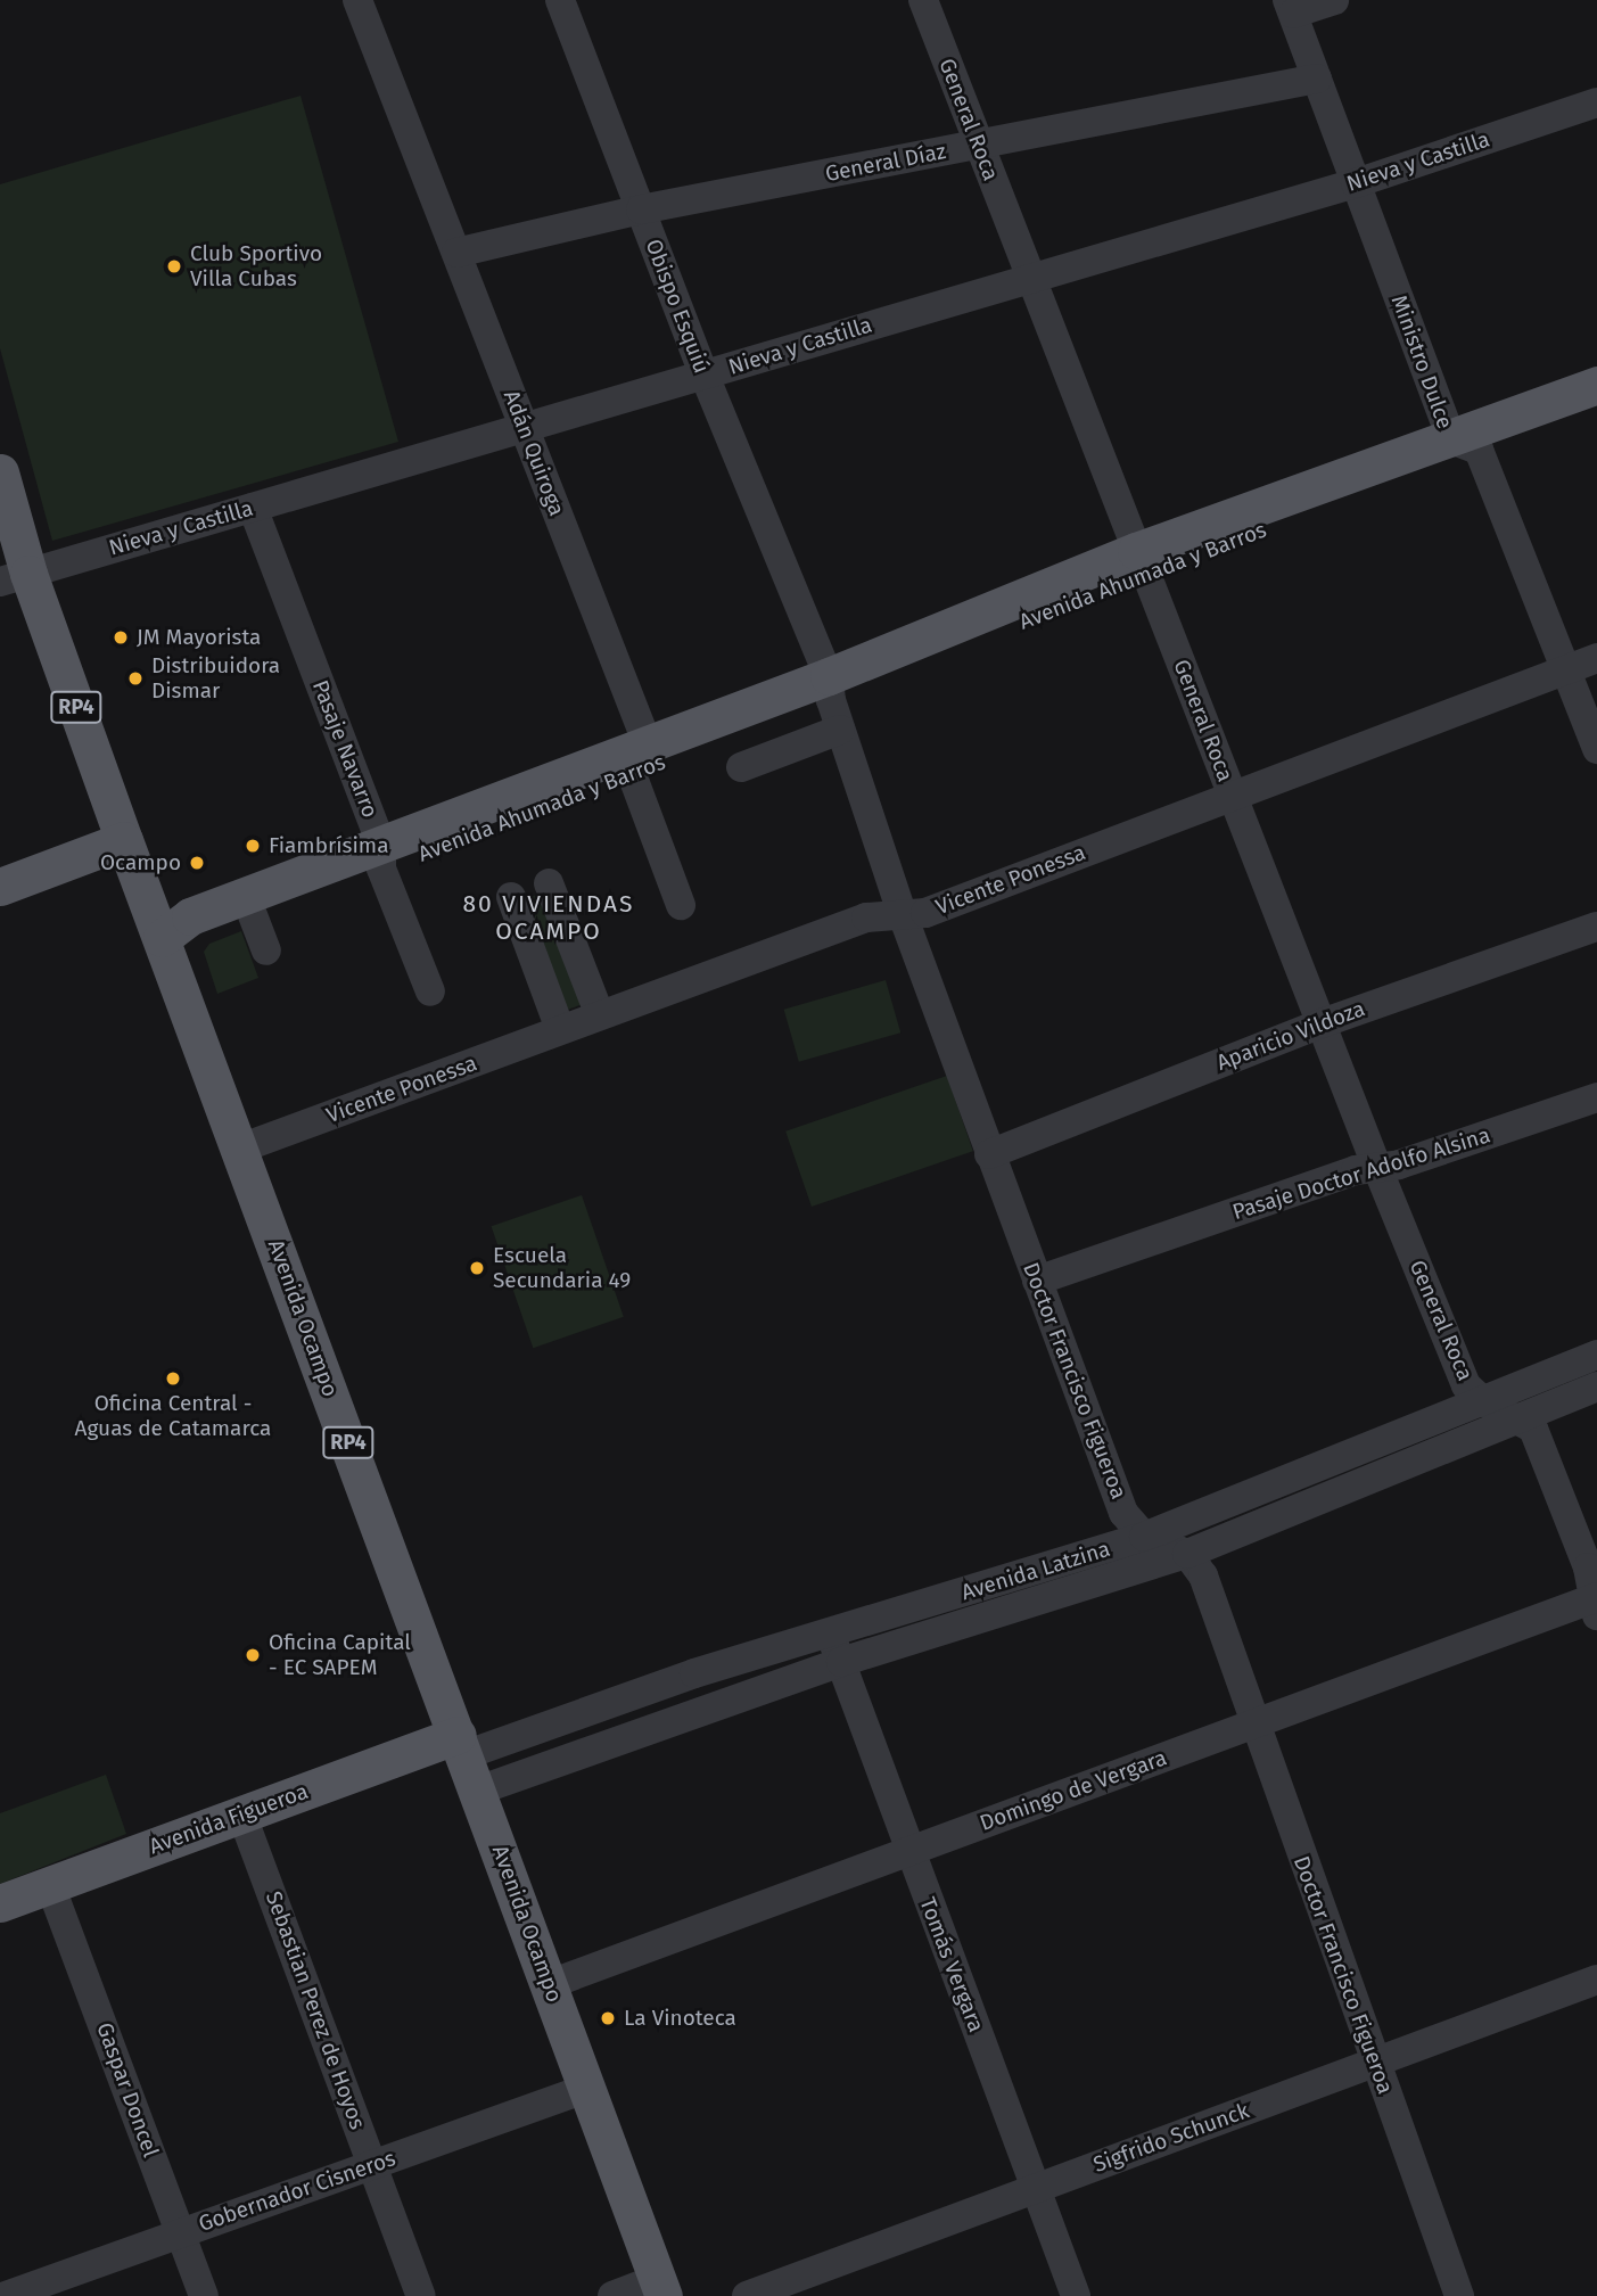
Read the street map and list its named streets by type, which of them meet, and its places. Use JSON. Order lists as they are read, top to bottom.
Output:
{
  "streets": {
    "main road": [
      "Avenida Ahumada y Barros",
      "RP4",
      "Avenida Ocampo",
      "Avenida Figueroa"
    ],
    "street": [
      "General Roca",
      "Nieva y Castilla",
      "General Díaz",
      "Obispo Esquiú",
      "Ministro Dulce",
      "Adán Quiroga",
      "Pasaje Navarro",
      "Vicente Ponessa",
      "Aparicio Vildoza",
      "Pasaje Doctor Adolfo Alsina",
      "Doctor Francisco Figueroa",
      "Avenida Latzina",
      "Domingo de Vergara",
      "Tomás Vergara",
      "Sebastian Perez de Hoyos",
      "Gaspar Doncel",
      "Sigfrido Schunck",
      "Gobernador Cisneros"
    ]
  },
  "crossings": [
    ["General Roca", "Nieva y Castilla"],
    ["General Roca", "General Díaz"],
    ["General Roca", "Avenida Ahumada y Barros"],
    ["General Roca", "Vicente Ponessa"],
    ["General Roca", "Aparicio Vildoza"],
    ["General Roca", "Pasaje Doctor Adolfo Alsina"],
    ["General Roca", "Avenida Latzina"],
    ["General Roca", "Domingo de Vergara"],
    ["Nieva y Castilla", "Obispo Esquiú"],
    ["Nieva y Castilla", "Ministro Dulce"],
    ["Nieva y Castilla", "Adán Quiroga"],
    ["Nieva y Castilla", "Pasaje Navarro"],
    ["Nieva y Castilla", "Avenida Ocampo"],
    ["General Díaz", "Obispo Esquiú"],
    ["General Díaz", "Ministro Dulce"],
    ["General Díaz", "Adán Quiroga"],
    ["Obispo Esquiú", "Avenida Ahumada y Barros"],
    ["Obispo Esquiú", "Doctor Francisco Figueroa"],
    ["Ministro Dulce", "Avenida Ahumada y Barros"],
    ["Ministro Dulce", "Vicente Ponessa"],
    ["Adán Quiroga", "Avenida Ahumada y Barros"],
    ["Avenida Ahumada y Barros", "Pasaje Navarro"],
    ["Avenida Ahumada y Barros", "Avenida Ocampo"],
    ["Avenida Ahumada y Barros", "Doctor Francisco Figueroa"],
    ["Vicente Ponessa", "Avenida Ocampo"],
    ["Vicente Ponessa", "Doctor Francisco Figueroa"],
    ["Aparicio Vildoza", "Doctor Francisco Figueroa"],
    ["Pasaje Doctor Adolfo Alsina", "Doctor Francisco Figueroa"],
    ["Avenida Ocampo", "Avenida Latzina"],
    ["Avenida Ocampo", "Domingo de Vergara"],
    ["Avenida Ocampo", "Avenida Figueroa"],
    ["Avenida Ocampo", "Gobernador Cisneros"],
    ["Doctor Francisco Figueroa", "Avenida Latzina"],
    ["Doctor Francisco Figueroa", "Domingo de Vergara"],
    ["Doctor Francisco Figueroa", "Sigfrido Schunck"],
    ["Avenida Latzina", "Avenida Figueroa"],
    ["Avenida Latzina", "Tomás Vergara"],
    ["Domingo de Vergara", "Tomás Vergara"],
    ["Avenida Figueroa", "Sebastian Perez de Hoyos"],
    ["Avenida Figueroa", "Gaspar Doncel"],
    ["Tomás Vergara", "Sigfrido Schunck"],
    ["Sebastian Perez de Hoyos", "Gobernador Cisneros"],
    ["Gaspar Doncel", "Gobernador Cisneros"]
  ],
  "districts": ["80 VIVIENDAS OCAMPO"],
  "places": [
    "Club Sportivo Villa Cubas",
    "JM Mayorista",
    "Distribuidora Dismar",
    "Fiambrísima",
    "Ocampo",
    "Escuela Secundaria 49",
    "Oficina Central - Aguas de Catamarca",
    "Oficina Capital - EC SAPEM",
    "La Vinoteca"
  ]
}
